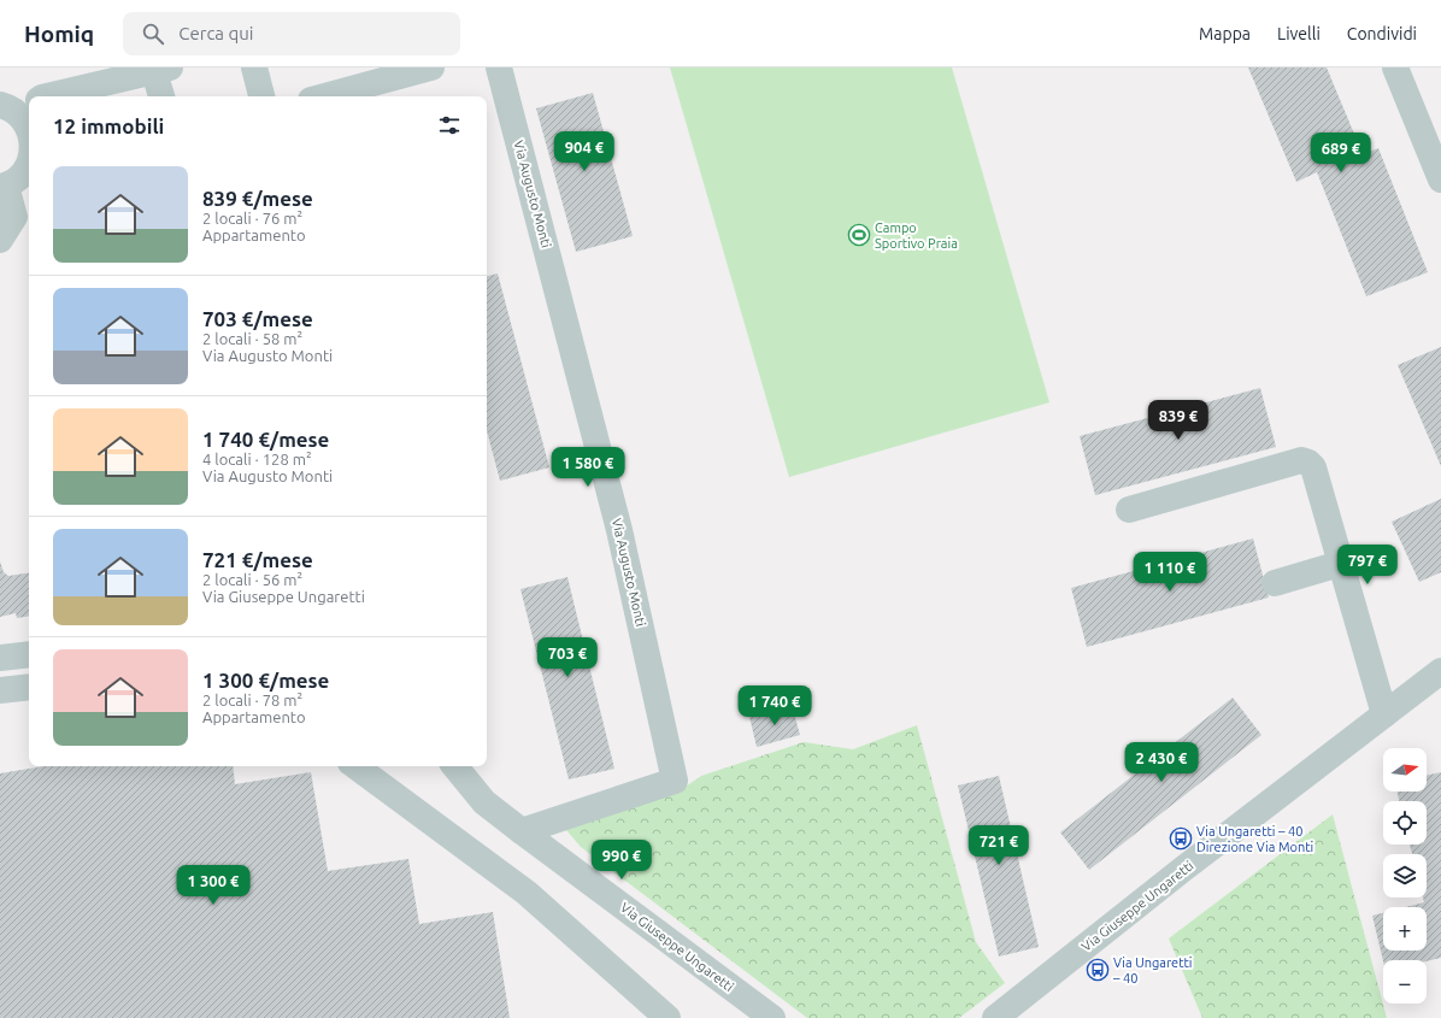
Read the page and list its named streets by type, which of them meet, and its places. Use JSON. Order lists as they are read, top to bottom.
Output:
{
  "streets": {
    "street": ["Via Augusto Monti", "Via Giuseppe Ungaretti"]
  },
  "crossings": [
    ["Via Augusto Monti", "Via Giuseppe Ungaretti"]
  ],
  "places": {
    "sports": ["Campo Sportivo Praia"],
    "bus stop": ["Via Ungaretti – 40 Direzione Via Monti", "Via Ungaretti – 40"]
  },
  "north": "right",
  "page": {
    "header": "Homiq",
    "search": "Cerca qui",
    "nav": ["Mappa", "Livelli", "Condividi"],
    "heading": "12 immobili",
    "price": [
      "904 €",
      "689 €",
      "839 €",
      "1 580 €",
      "797 €",
      "1 110 €",
      "703 €",
      "1 740 €",
      "2 430 €",
      "721 €",
      "990 €",
      "1 300 €"
    ],
    "list": [
      {
        "name": "839 €/mese",
        "note": "2 locali · 76 m² · Appartamento"
      },
      {
        "name": "703 €/mese",
        "note": "2 locali · 58 m² · Via Augusto Monti"
      },
      {
        "name": "1 740 €/mese",
        "note": "4 locali · 128 m² · Via Augusto Monti"
      },
      {
        "name": "721 €/mese",
        "note": "2 locali · 56 m² · Via Giuseppe Ungaretti"
      },
      {
        "name": "1 300 €/mese",
        "note": "2 locali · 78 m² · Appartamento"
      }
    ],
    "map_buttons": ["+", "−"]
  }
}
